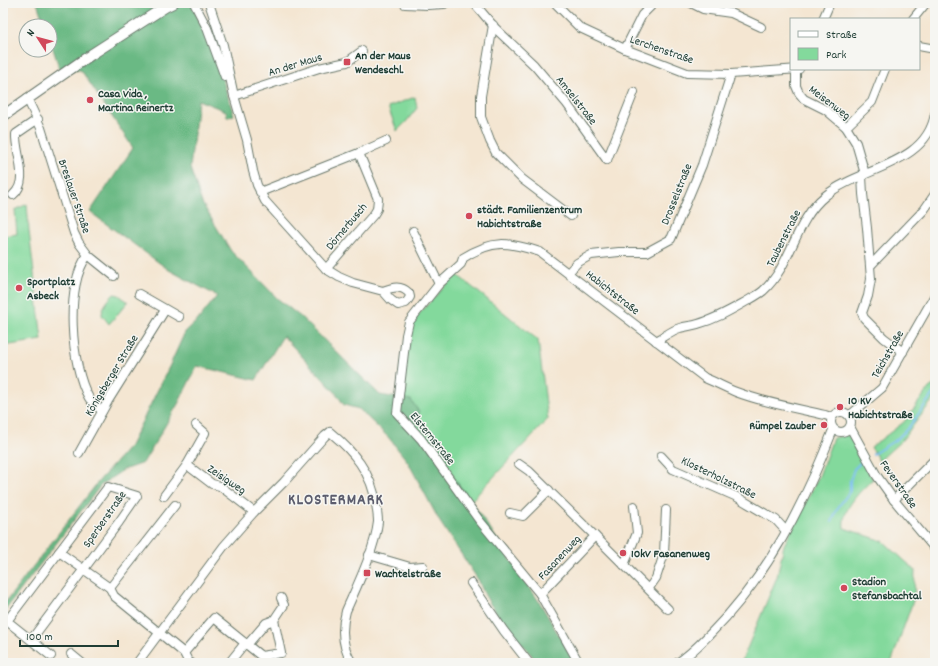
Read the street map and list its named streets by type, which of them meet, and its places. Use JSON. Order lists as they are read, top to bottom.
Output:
{
  "streets": {
    "street": [
      "Lerchenstraße",
      "An der Maus",
      "Amselstraße",
      "Meisenweg",
      "Drosselstraße",
      "Breslauer Straße",
      "Dörnerbusch",
      "Taubenstraße",
      "Habichtstraße",
      "Teichstraße",
      "Königsberger Straße",
      "Elsternstraße",
      "Klosterholzstraße",
      "Zeisigweg",
      "Feverstraße",
      "Sperberstraße",
      "Fasanenweg"
    ]
  },
  "crossings": [
    ["Lerchenstraße", "Drosselstraße"],
    ["An der Maus", "Dörnerbusch"],
    ["Meisenweg", "Taubenstraße"],
    ["Meisenweg", "Teichstraße"],
    ["Drosselstraße", "Habichtstraße"],
    ["Taubenstraße", "Habichtstraße"],
    ["Habichtstraße", "Teichstraße"],
    ["Habichtstraße", "Elsternstraße"],
    ["Habichtstraße", "Feverstraße"],
    ["Teichstraße", "Feverstraße"],
    ["Elsternstraße", "Fasanenweg"]
  ],
  "districts": ["KLOSTERMARK"],
  "places": {
    "transit": ["An der Maus Wendeschl.", "Wachtelstraße"],
    "other": [
      "Casa Vida , Martina Reinertz",
      "städt. Familienzentrum Habichtstraße",
      "Sportplatz Asbeck",
      "10 KV Habichtstraße",
      "Rümpel Zauber",
      "10kV Fasanenweg",
      "Stadion Stefansbachtal"
    ]
  },
  "legend": ["Straße", "Park"],
  "scale_bar": "100 m",
  "north": "top left"
}
